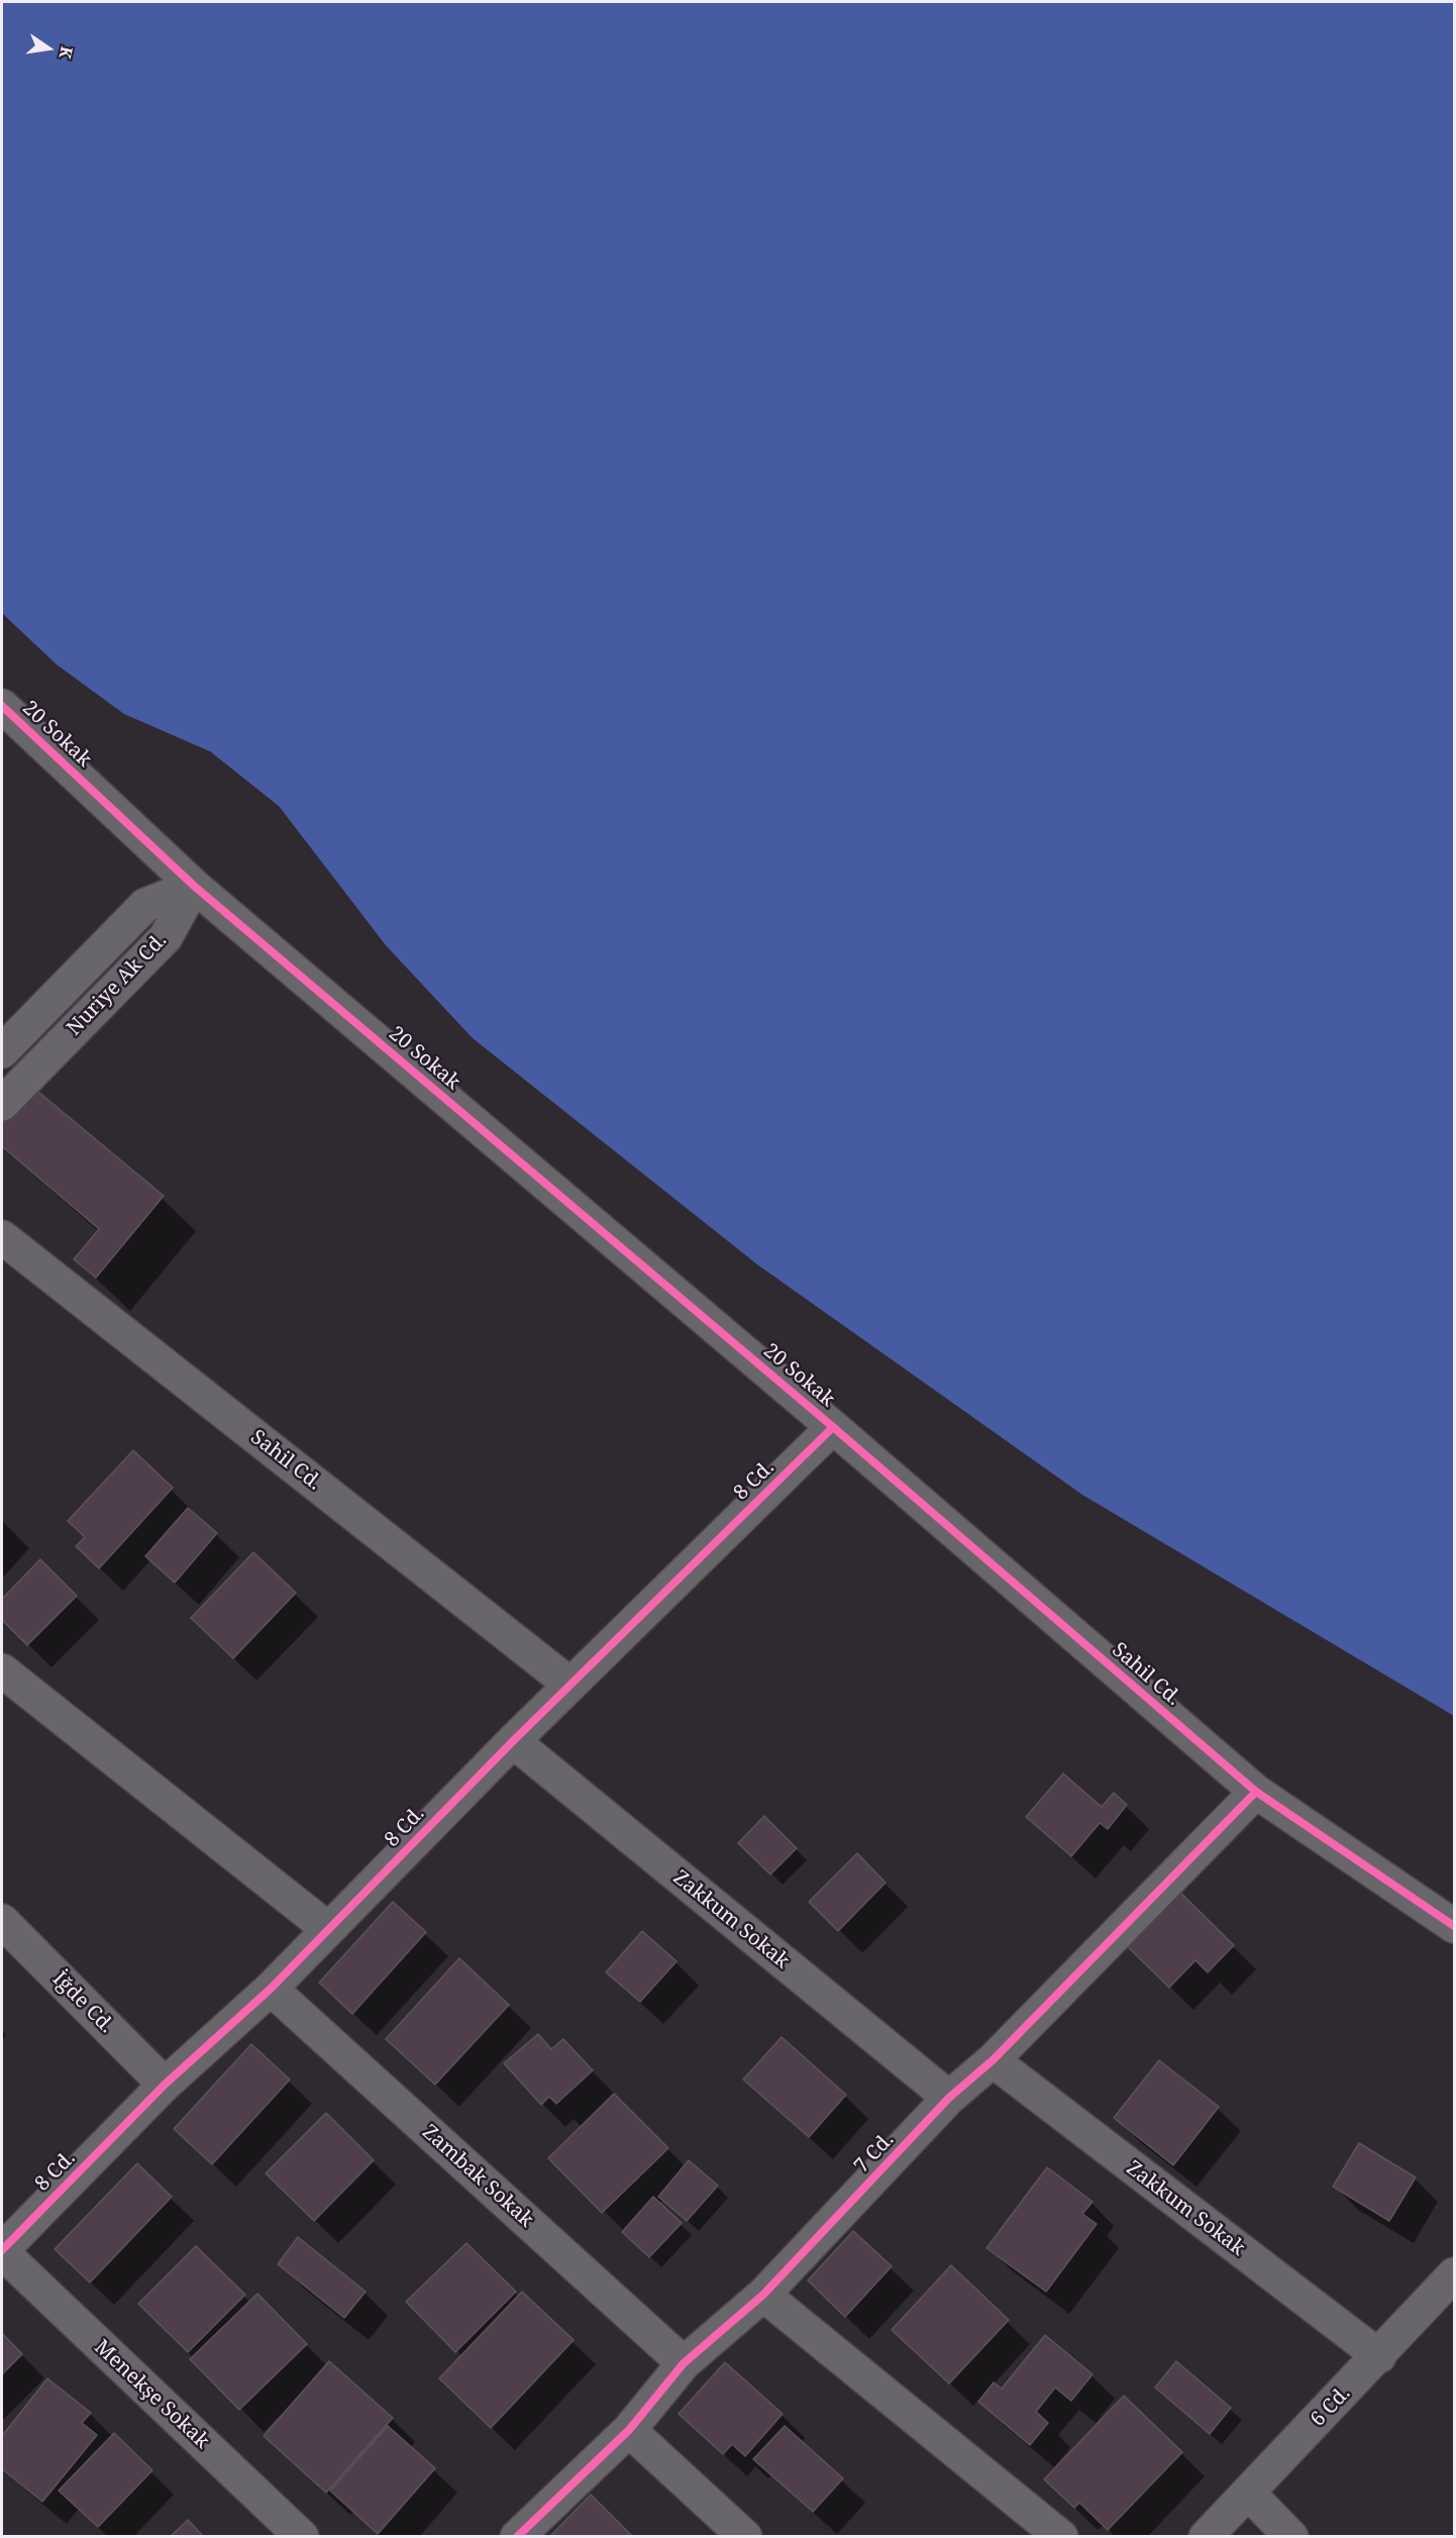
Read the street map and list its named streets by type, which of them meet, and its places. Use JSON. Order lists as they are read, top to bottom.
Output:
{
  "streets": {
    "street": [
      "20 Sokak",
      "Nuriye Ak Cd.",
      "Sahil Cd.",
      "8 Cd.",
      "Zakkum Sokak",
      "İğde Cd.",
      "7 Cd.",
      "Zambak Sokak",
      "Menekşe Sokak",
      "6 Cd."
    ]
  },
  "crossings": [
    ["20 Sokak", "Nuriye Ak Cd."],
    ["20 Sokak", "Sahil Cd."],
    ["20 Sokak", "8 Cd."],
    ["Sahil Cd.", "8 Cd."],
    ["Sahil Cd.", "7 Cd."],
    ["8 Cd.", "Zakkum Sokak"],
    ["8 Cd.", "İğde Cd."],
    ["8 Cd.", "Zambak Sokak"],
    ["8 Cd.", "Menekşe Sokak"],
    ["Zakkum Sokak", "7 Cd."],
    ["Zakkum Sokak", "6 Cd."],
    ["7 Cd.", "Zambak Sokak"]
  ],
  "north": "right"
}
